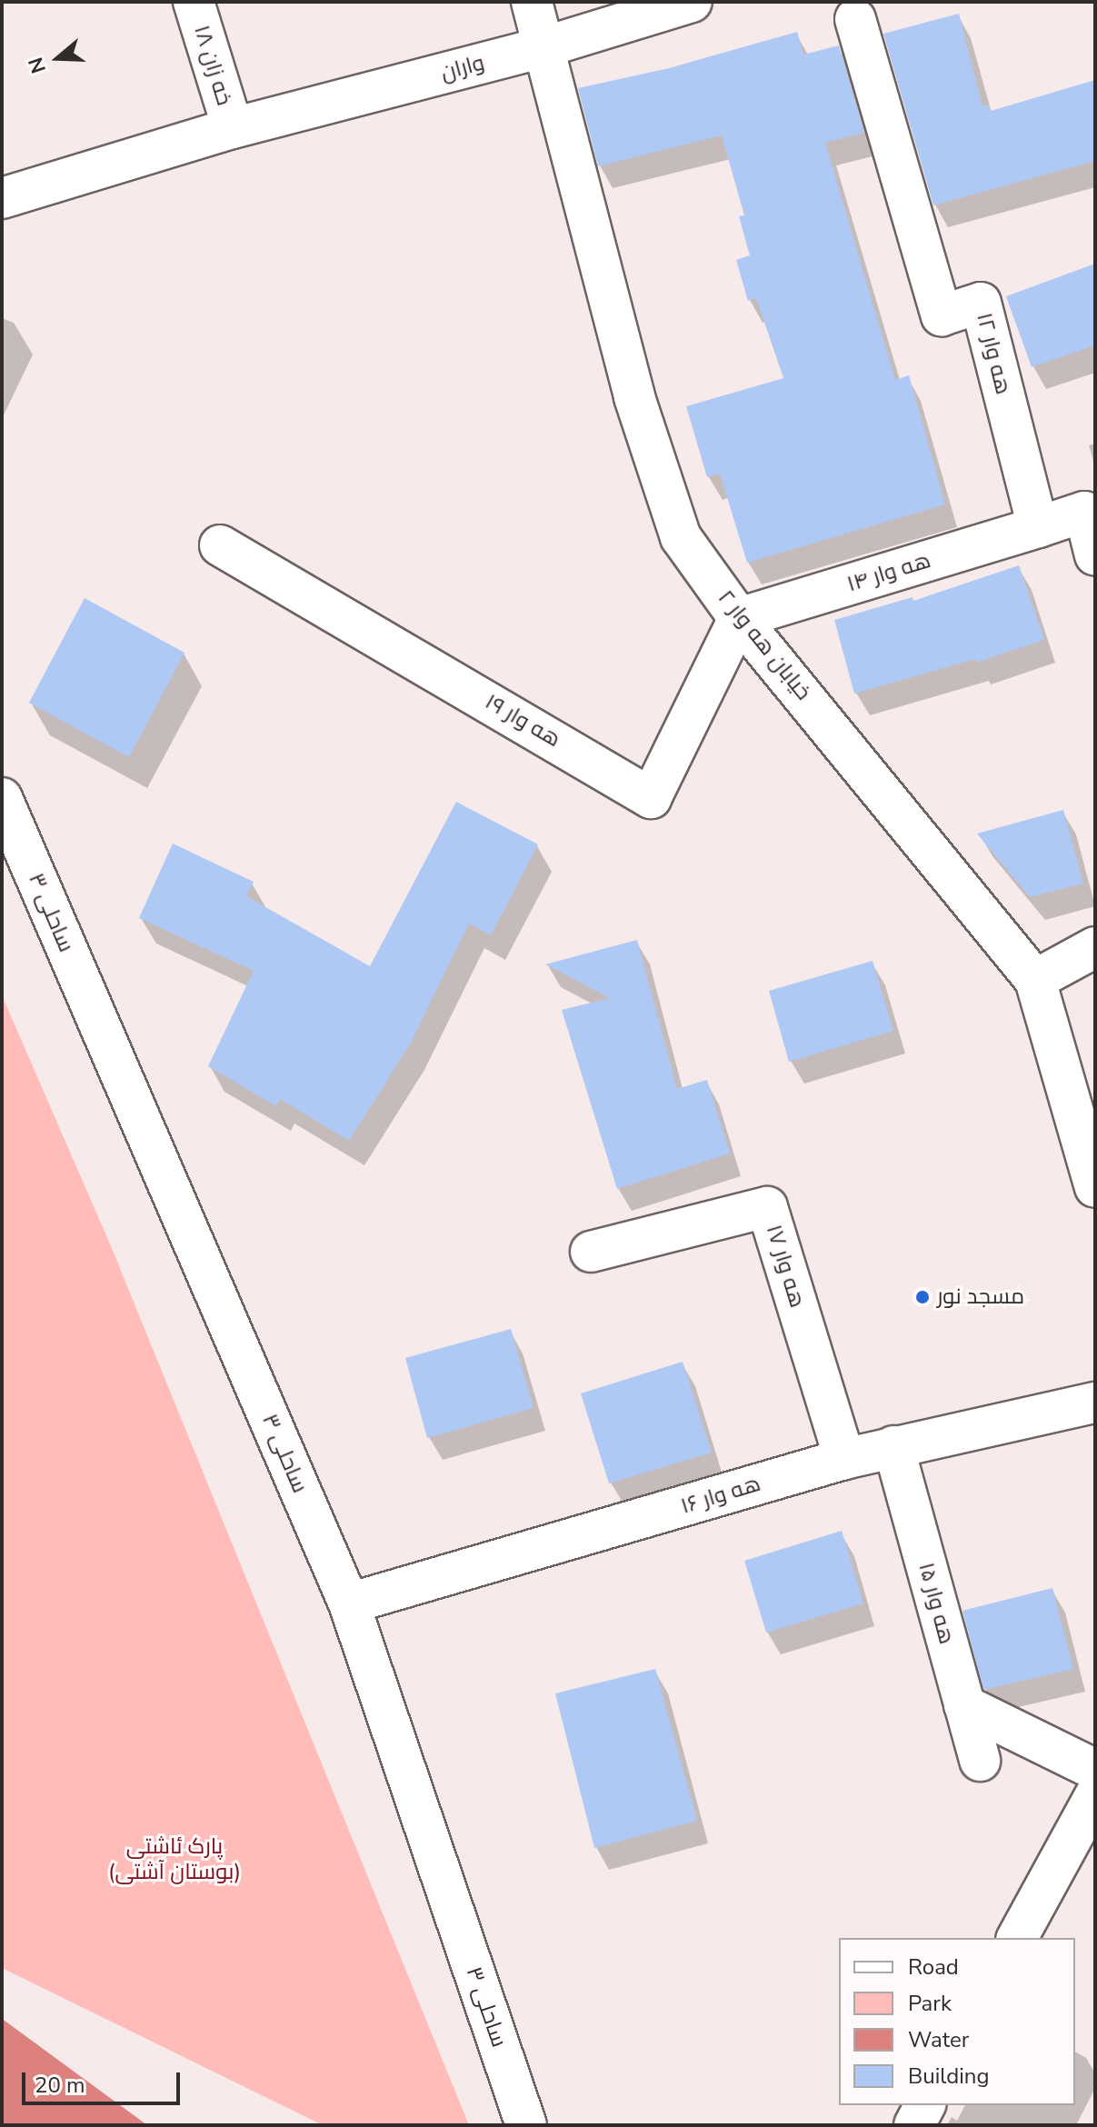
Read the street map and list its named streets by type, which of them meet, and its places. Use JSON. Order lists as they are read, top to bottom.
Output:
{
  "streets": {
    "street": [
      "خه زان ۱۸",
      "واران",
      "هه وار ۱۲",
      "هه وار ۱۴",
      "خیابان هه وار ۲",
      "هه وار ۱۹",
      "ساحلی ۳",
      "هه وار ۱۷",
      "هه وار ۱۶",
      "هه وار ۱۵"
    ]
  },
  "crossings": [
    ["خه زان ۱۸", "واران"],
    ["واران", "خیابان هه وار ۲"],
    ["هه وار ۱۲", "هه وار ۱۴"],
    ["هه وار ۱۴", "خیابان هه وار ۲"],
    ["هه وار ۱۴", "هه وار ۱۹"],
    ["خیابان هه وار ۲", "هه وار ۱۹"],
    ["ساحلی ۳", "هه وار ۱۶"],
    ["هه وار ۱۷", "هه وار ۱۶"],
    ["هه وار ۱۶", "هه وار ۱۵"]
  ],
  "parks": ["پارک ئاشتی (بوستان آشتی)"],
  "places": ["مسجد نور"],
  "legend": [
    "Road",
    "Park",
    "Water",
    "Building"
  ],
  "scale_bar": "20 m",
  "north": "left"
}
